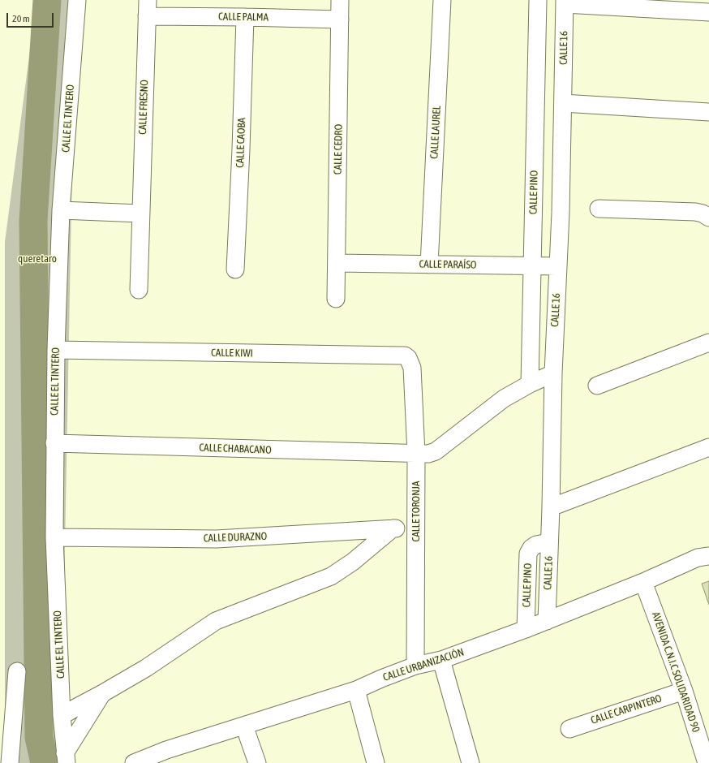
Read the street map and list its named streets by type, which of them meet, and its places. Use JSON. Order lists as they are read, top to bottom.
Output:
{
  "streets": {
    "street": [
      "CALLE PALMA",
      "CALLE 16",
      "CALLE FRESNO",
      "CALLE EL TINTERO",
      "CALLE LAUREL",
      "CALLE CAOBA",
      "CALLE CEDRO",
      "CALLE PINO",
      "CALLE PARAÍSO",
      "CALLE KIWI",
      "CALLE CHABACANO",
      "CALLE TORONJA",
      "CALLE DURAZNO",
      "CALLE URBANIZACIÓN",
      "AVENIDA C.N.I.C SOLIDARIDAD 90",
      "CALLE CARPINTERO"
    ]
  },
  "crossings": [
    ["CALLE PALMA", "CALLE FRESNO"],
    ["CALLE PALMA", "CALLE CAOBA"],
    ["CALLE PALMA", "CALLE CEDRO"],
    ["CALLE 16", "CALLE PINO"],
    ["CALLE 16", "CALLE PARAÍSO"],
    ["CALLE 16", "CALLE CHABACANO"],
    ["CALLE 16", "CALLE URBANIZACIÓN"],
    ["CALLE EL TINTERO", "CALLE KIWI"],
    ["CALLE EL TINTERO", "CALLE CHABACANO"],
    ["CALLE EL TINTERO", "CALLE DURAZNO"],
    ["CALLE LAUREL", "CALLE PARAÍSO"],
    ["CALLE CEDRO", "CALLE PARAÍSO"],
    ["CALLE PINO", "CALLE PARAÍSO"],
    ["CALLE PINO", "CALLE CHABACANO"],
    ["CALLE PINO", "CALLE URBANIZACIÓN"],
    ["CALLE KIWI", "CALLE TORONJA"],
    ["CALLE CHABACANO", "CALLE TORONJA"],
    ["CALLE TORONJA", "CALLE DURAZNO"],
    ["CALLE TORONJA", "CALLE URBANIZACIÓN"],
    ["CALLE URBANIZACIÓN", "AVENIDA C.N.I.C SOLIDARIDAD 90"],
    ["AVENIDA C.N.I.C SOLIDARIDAD 90", "CALLE CARPINTERO"]
  ],
  "parks": ["queretaro"],
  "scale_bar": "20 m"
}
